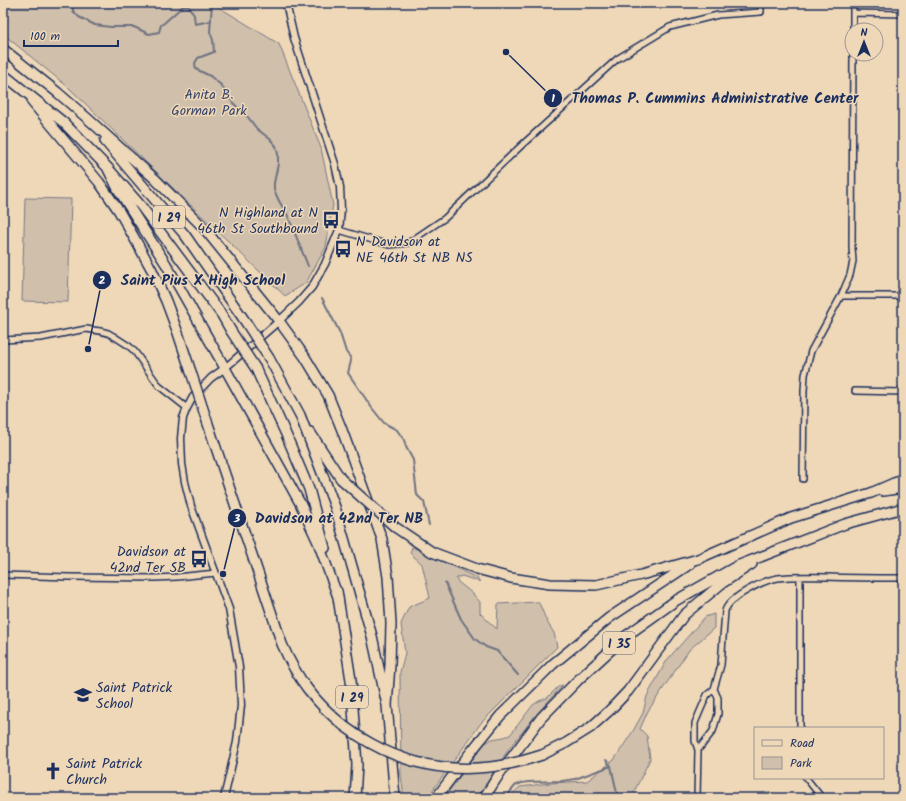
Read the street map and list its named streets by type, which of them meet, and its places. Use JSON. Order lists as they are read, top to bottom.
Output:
{
  "streets": {
    "highway": ["I 29", "I 35"]
  },
  "parks": ["Anita B. Gorman Park"],
  "places": {
    "other": ["Thomas P. Cummins Administrative Center", "Saint Pius X High School", "Davidson at 42nd Ter NB"],
    "bus stop": ["N Highland at N 46th St Southbound", "N Davidson at NE 46th St NB NS", "Davidson at 42nd Ter SB"],
    "school or university": ["Saint Patrick School"],
    "church": ["Saint Patrick Church"]
  },
  "legend": ["Road", "Park"],
  "scale_bar": "100 m",
  "north": "top"
}
